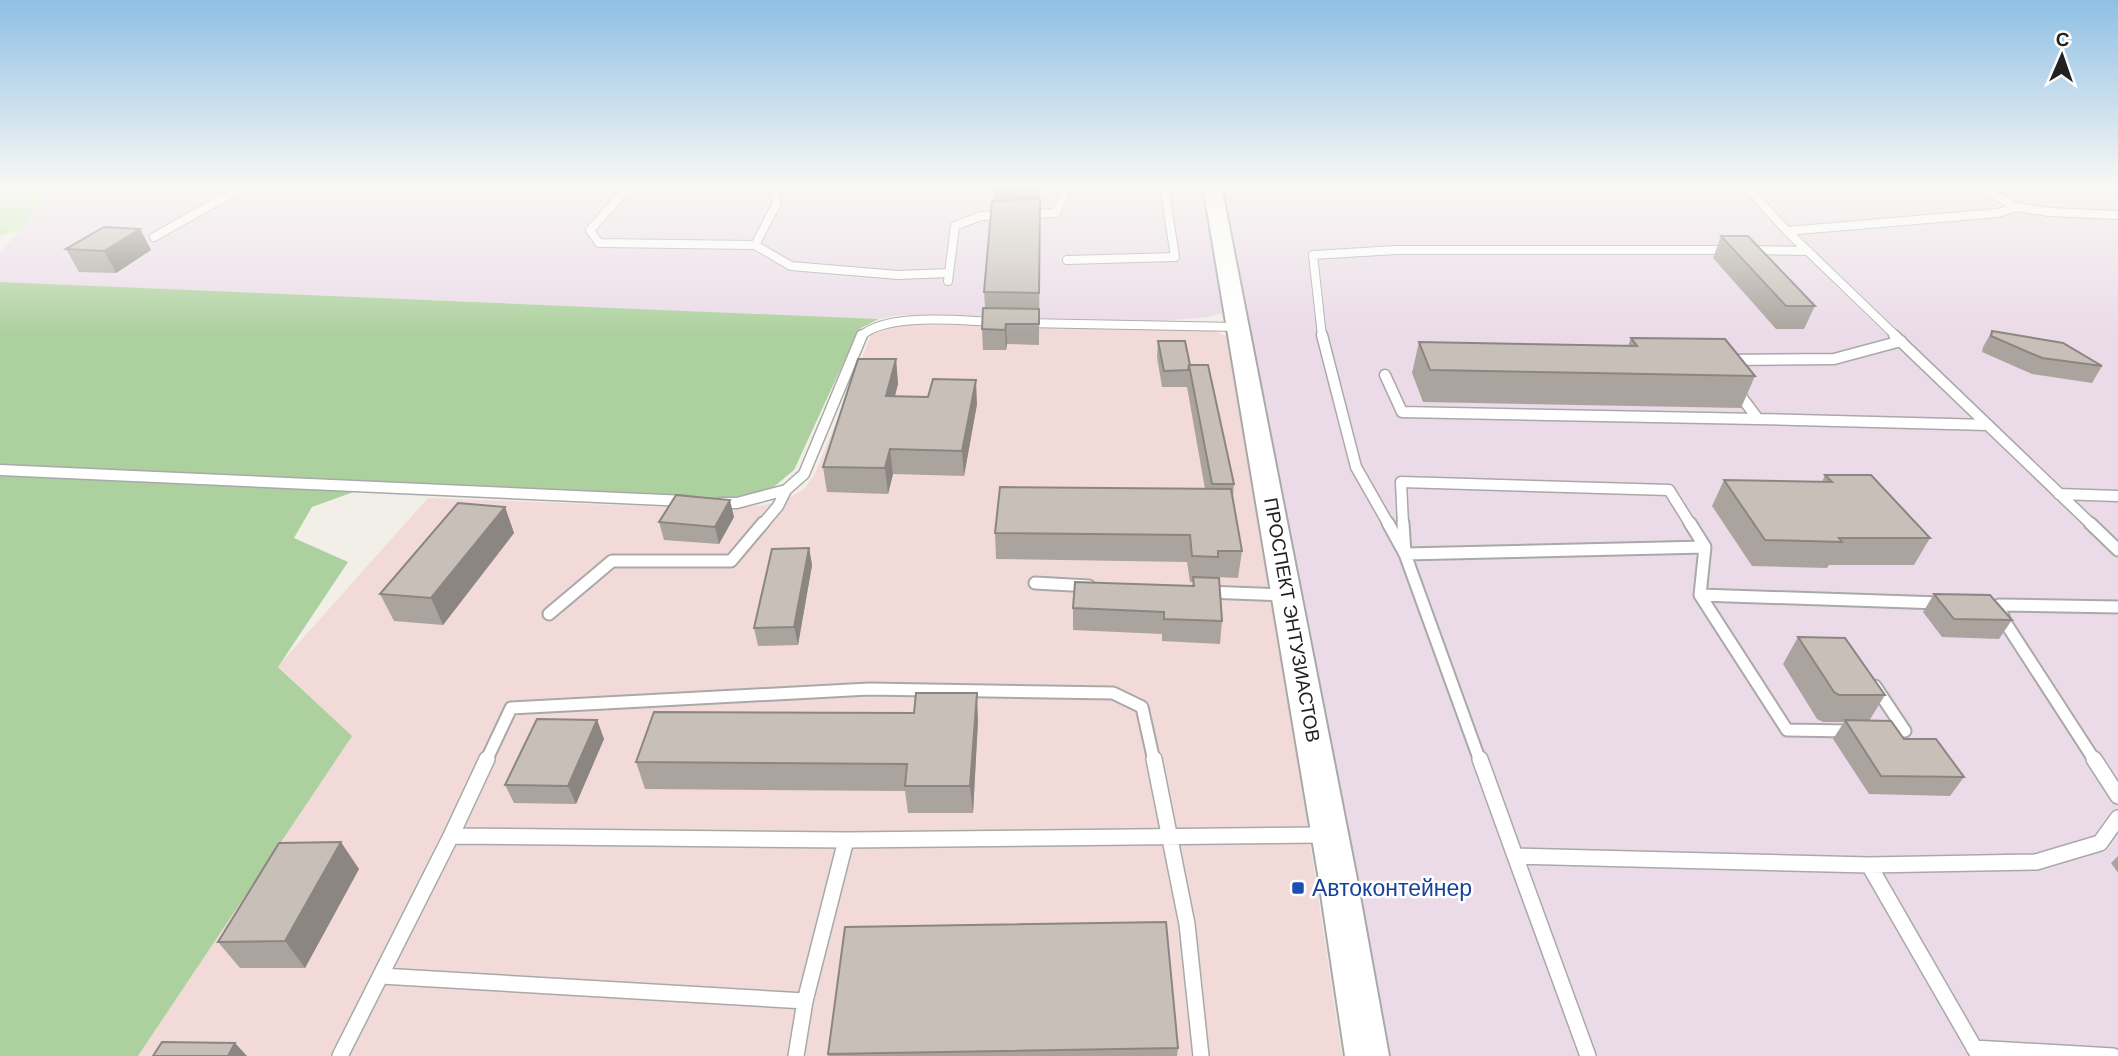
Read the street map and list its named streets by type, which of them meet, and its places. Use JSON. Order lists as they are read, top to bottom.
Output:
{
  "streets": {
    "street": ["ПРОСПЕКТ ЭНТУЗИАСТОВ"]
  },
  "places": {
    "transit": ["Автоконтейнер"]
  },
  "north": "top"
}
